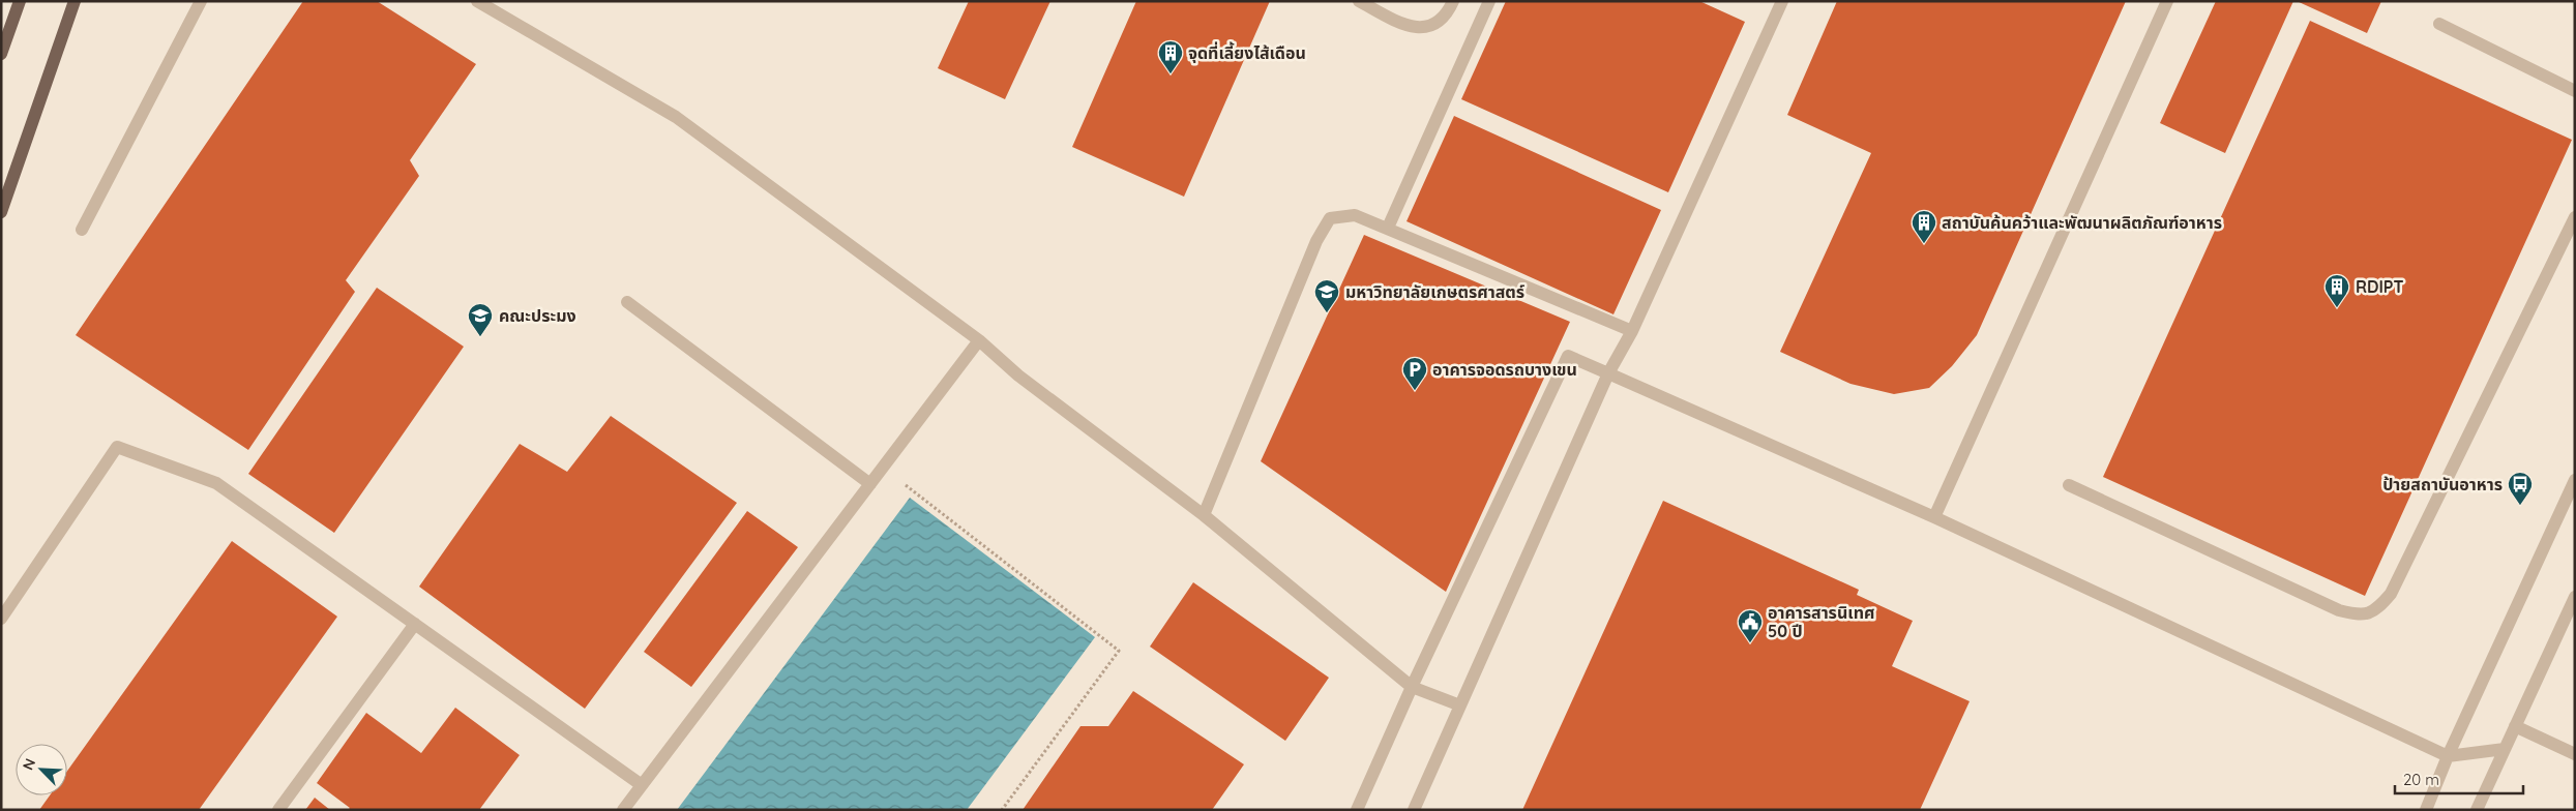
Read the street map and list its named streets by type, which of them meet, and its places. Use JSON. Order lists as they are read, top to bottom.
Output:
{
  "places": {
    "building": ["จุดที่เลี้ยงไส้เดือน", "สถาบันค้นคว้าและพัฒนาผลิตภัณฑ์อาหาร", "RDIPT"],
    "school or university": ["มหาวิทยาลัยเกษตรศาสตร์", "คณะประมง"],
    "parking": ["อาคารจอดรถบางเขน"],
    "bus stop": ["ป้ายสถาบันอาหาร"],
    "public building": ["อาคารสารนิเทศ 50 ปี"]
  },
  "scale_bar": "20 m",
  "north": "top left"
}
